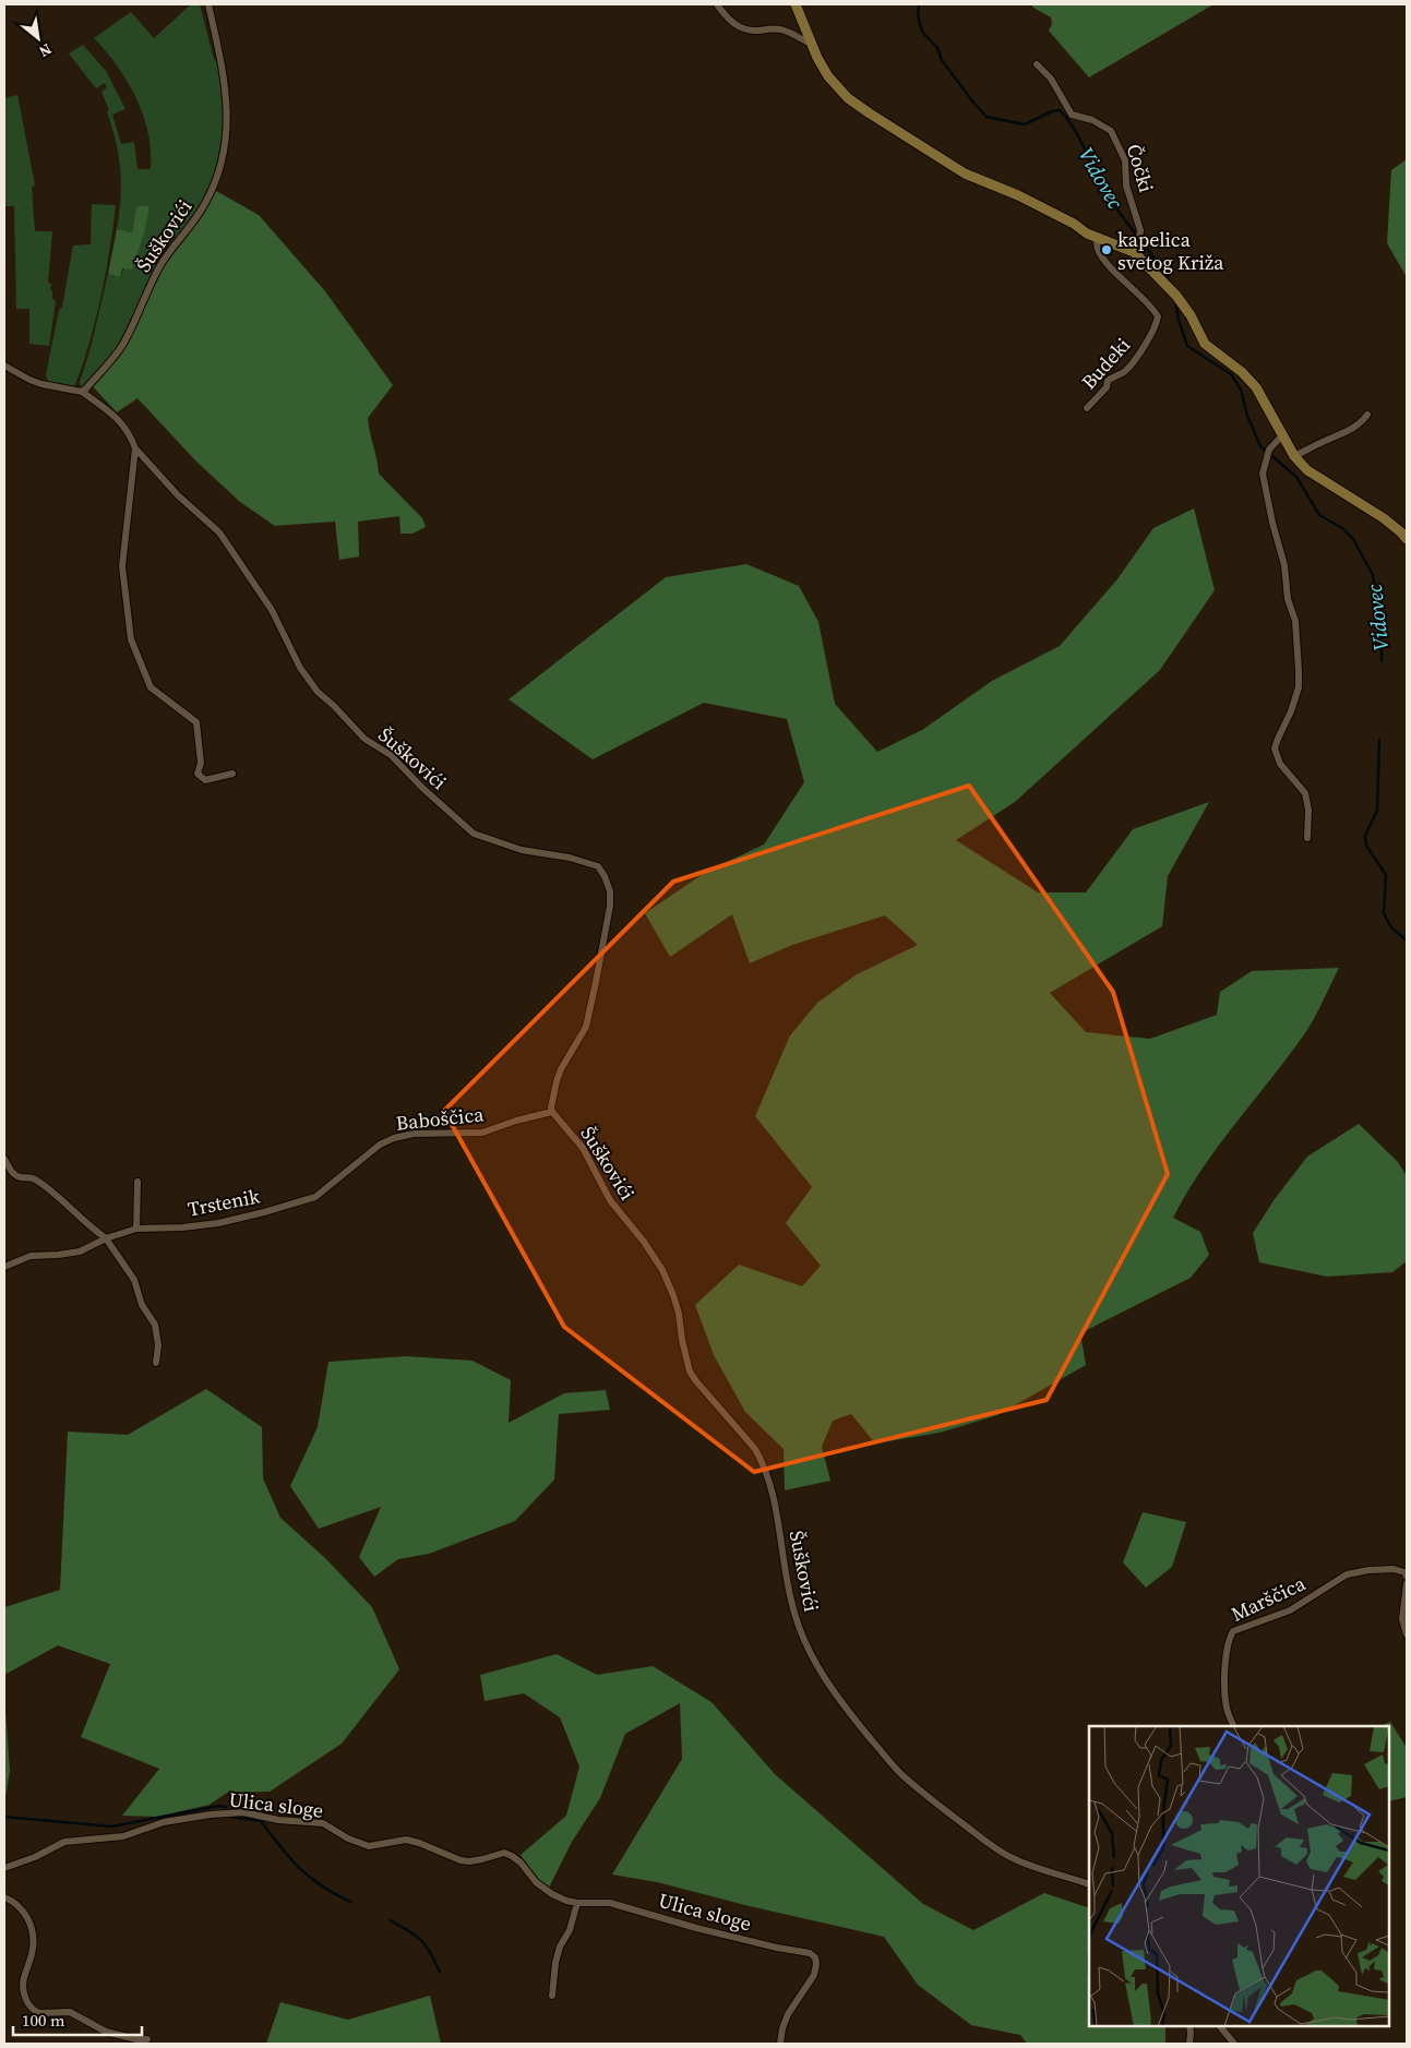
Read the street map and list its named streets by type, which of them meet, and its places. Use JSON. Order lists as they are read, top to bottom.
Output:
{
  "streets": {
    "street": [
      "Čočki",
      "Šuškovići",
      "Budeki",
      "Baboščica",
      "Trstenik",
      "Marščica",
      "Ulica sloge"
    ]
  },
  "crossings": [
    ["Šuškovići", "Baboščica"],
    ["Baboščica", "Trstenik"]
  ],
  "water": ["Vidovec"],
  "places": ["kapelica svetog Križa"],
  "scale_bar": "100 m",
  "north": "bottom right"
}
